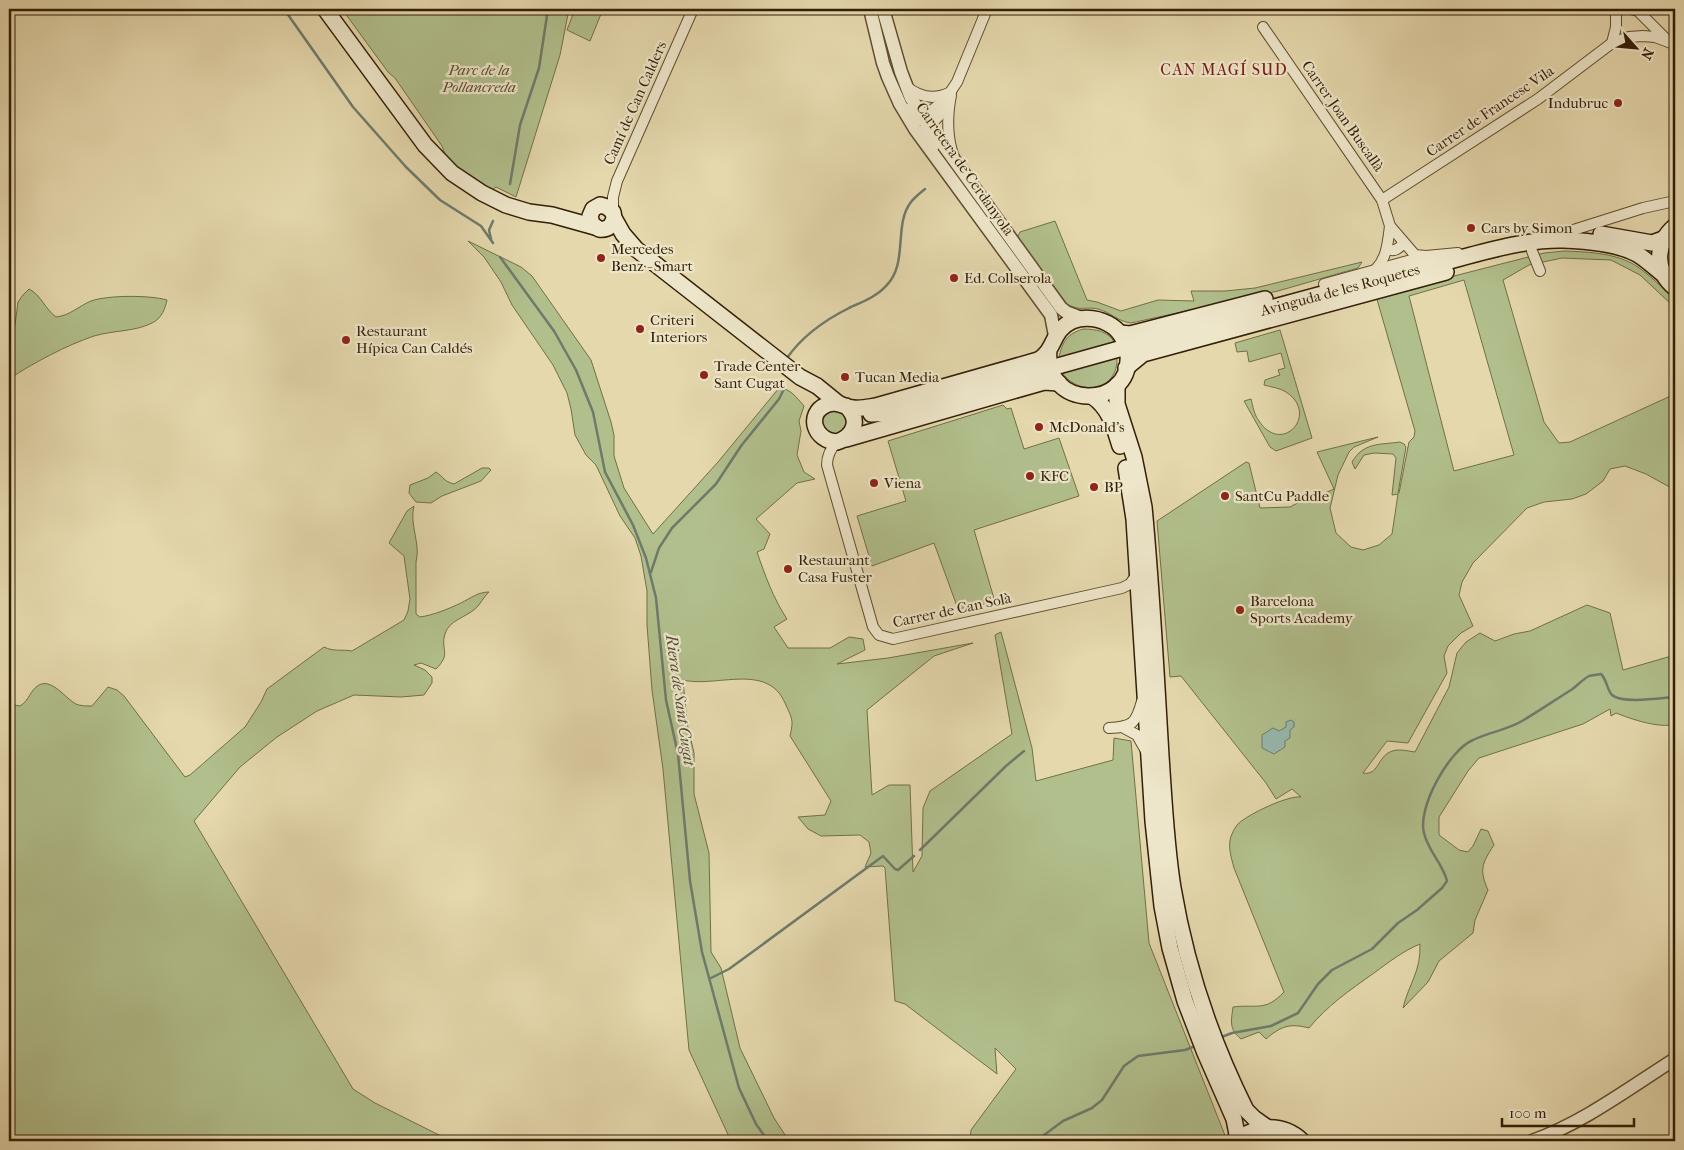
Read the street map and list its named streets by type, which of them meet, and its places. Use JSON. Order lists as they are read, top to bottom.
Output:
{
  "streets": {
    "main road": ["Avinguda de les Roquetes"],
    "street": [
      "Camí de Can Calders",
      "Carrer de Francesc Vila",
      "Carrer Joan Buscallà",
      "Carretera de Cerdanyola",
      "Carrer de Can Solà"
    ]
  },
  "crossings": [
    ["Carrer de Francesc Vila", "Carrer Joan Buscallà"]
  ],
  "districts": ["CAN MAGÍ SUD"],
  "water": ["Riera de Sant Cugat"],
  "parks": ["Parc de la Pollancreda"],
  "places": [
    "Indubruc",
    "Cars by Simon",
    "Mercedes Benz - Smart",
    "Ed. Collserola",
    "Criteri Interiors",
    "Restaurant Hípica Can Caldés",
    "Trade Center Sant Cugat",
    "Tucan Media",
    "McDonald's",
    "KFC",
    "Viena",
    "BP",
    "SantCu Paddle",
    "Restaurant Casa Fuster",
    "Barcelona Sports Academy"
  ],
  "scale_bar": "100 m",
  "north": "bottom right"
}
